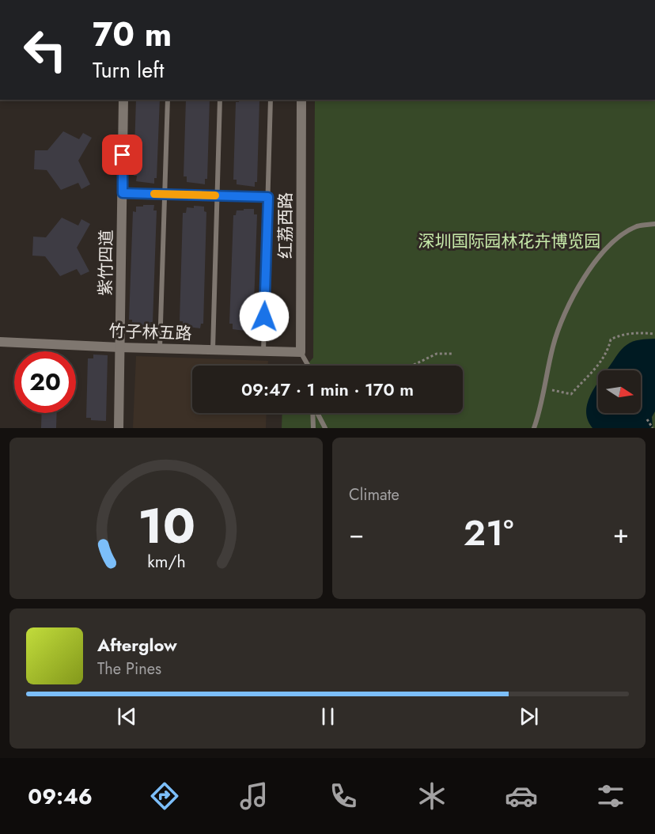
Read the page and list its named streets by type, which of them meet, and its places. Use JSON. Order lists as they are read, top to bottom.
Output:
{
  "streets": {
    "street": ["红荔西路", "紫竹四道", "竹子林五路"]
  },
  "crossings": [
    ["红荔西路", "竹子林五路"],
    ["紫竹四道", "竹子林五路"]
  ],
  "parks": ["深圳国际园林花卉博览园"],
  "north": "right",
  "page": {
    "turn": ["70 m", "Turn left"],
    "limit": "20",
    "trip": "09:47 · 1 min · 170 m",
    "tile": "Climate",
    "heat": ["−", "21°", "+"],
    "song": ["Afterglow", "The Pines"],
    "tabs": "09:46",
    "gauge": ["10", "km/h"]
  }
}
